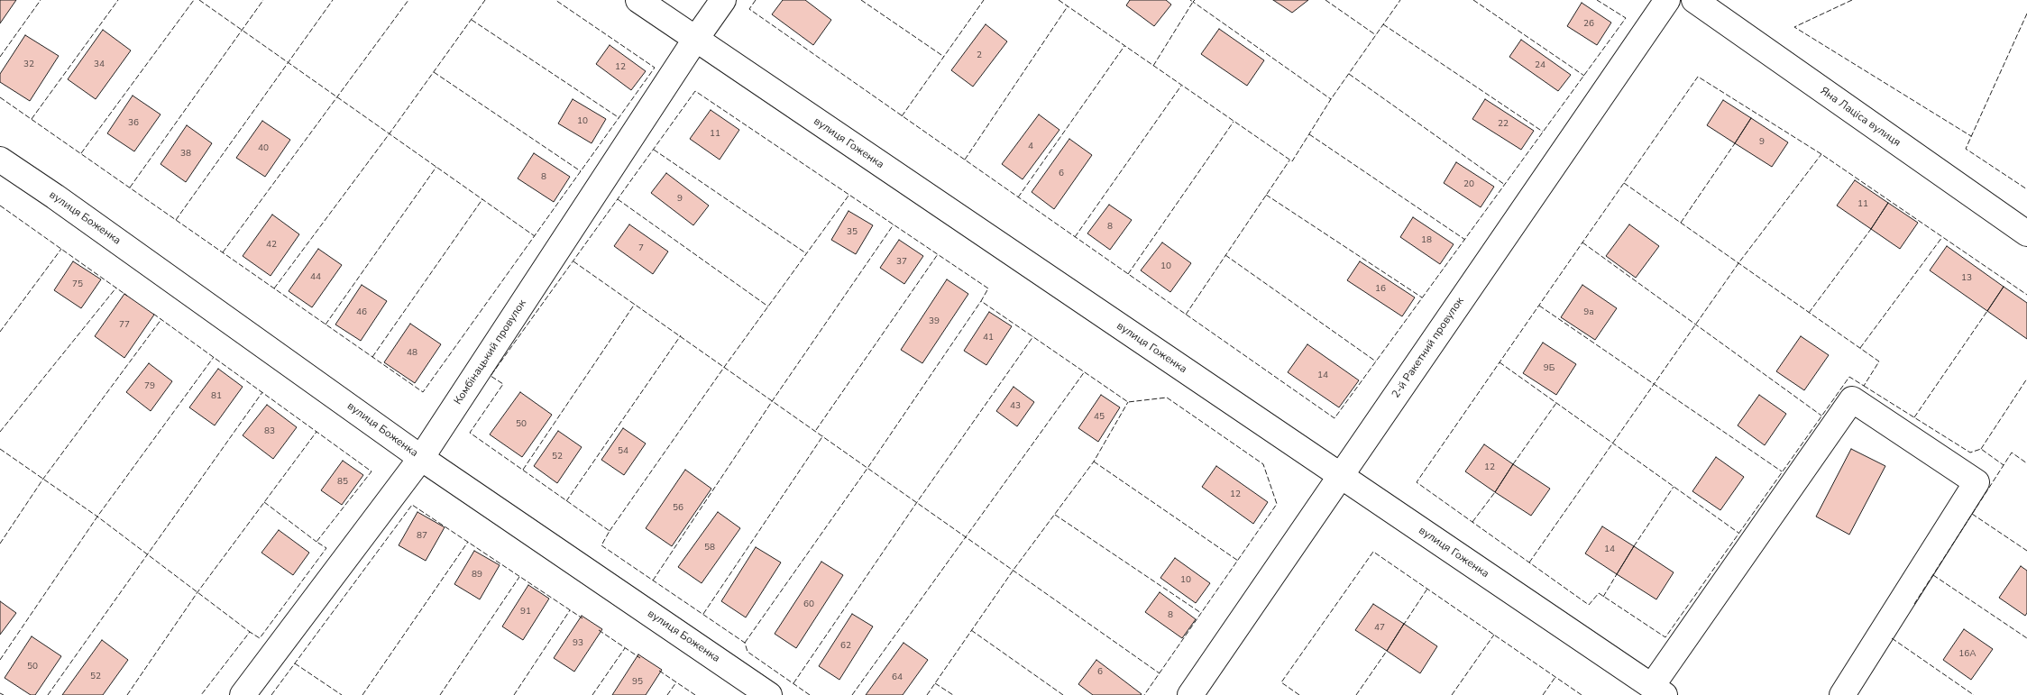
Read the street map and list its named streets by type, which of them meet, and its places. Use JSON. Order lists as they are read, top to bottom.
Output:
{
  "streets": {
    "street": [
      "Яна Лаціса вулиця",
      "вулиця Гоженка",
      "вулиця Боженка",
      "2-й Ракетний провулок",
      "Комбінацький провулок"
    ]
  },
  "crossings": [
    ["вулиця Гоженка", "2-й Ракетний провулок"],
    ["вулиця Гоженка", "Комбінацький провулок"],
    ["вулиця Боженка", "Комбінацький провулок"]
  ],
  "house_numbers": [
    "26",
    "2",
    "32",
    "34",
    "24",
    "12",
    "10",
    "36",
    "22",
    "11",
    "9",
    "4",
    "40",
    "38",
    "6",
    "8",
    "20",
    "9",
    "11",
    "8",
    "35",
    "18",
    "42",
    "7",
    "37",
    "10",
    "44",
    "13",
    "75",
    "16",
    "46",
    "9а",
    "39",
    "77",
    "41",
    "48",
    "9Б",
    "14",
    "79",
    "81",
    "43",
    "45",
    "50",
    "83",
    "54",
    "52",
    "12",
    "85",
    "12",
    "56",
    "87",
    "58",
    "14",
    "89",
    "10",
    "60",
    "91",
    "8",
    "47",
    "93",
    "62",
    "16А",
    "50",
    "6",
    "52",
    "64",
    "95"
  ]
}
